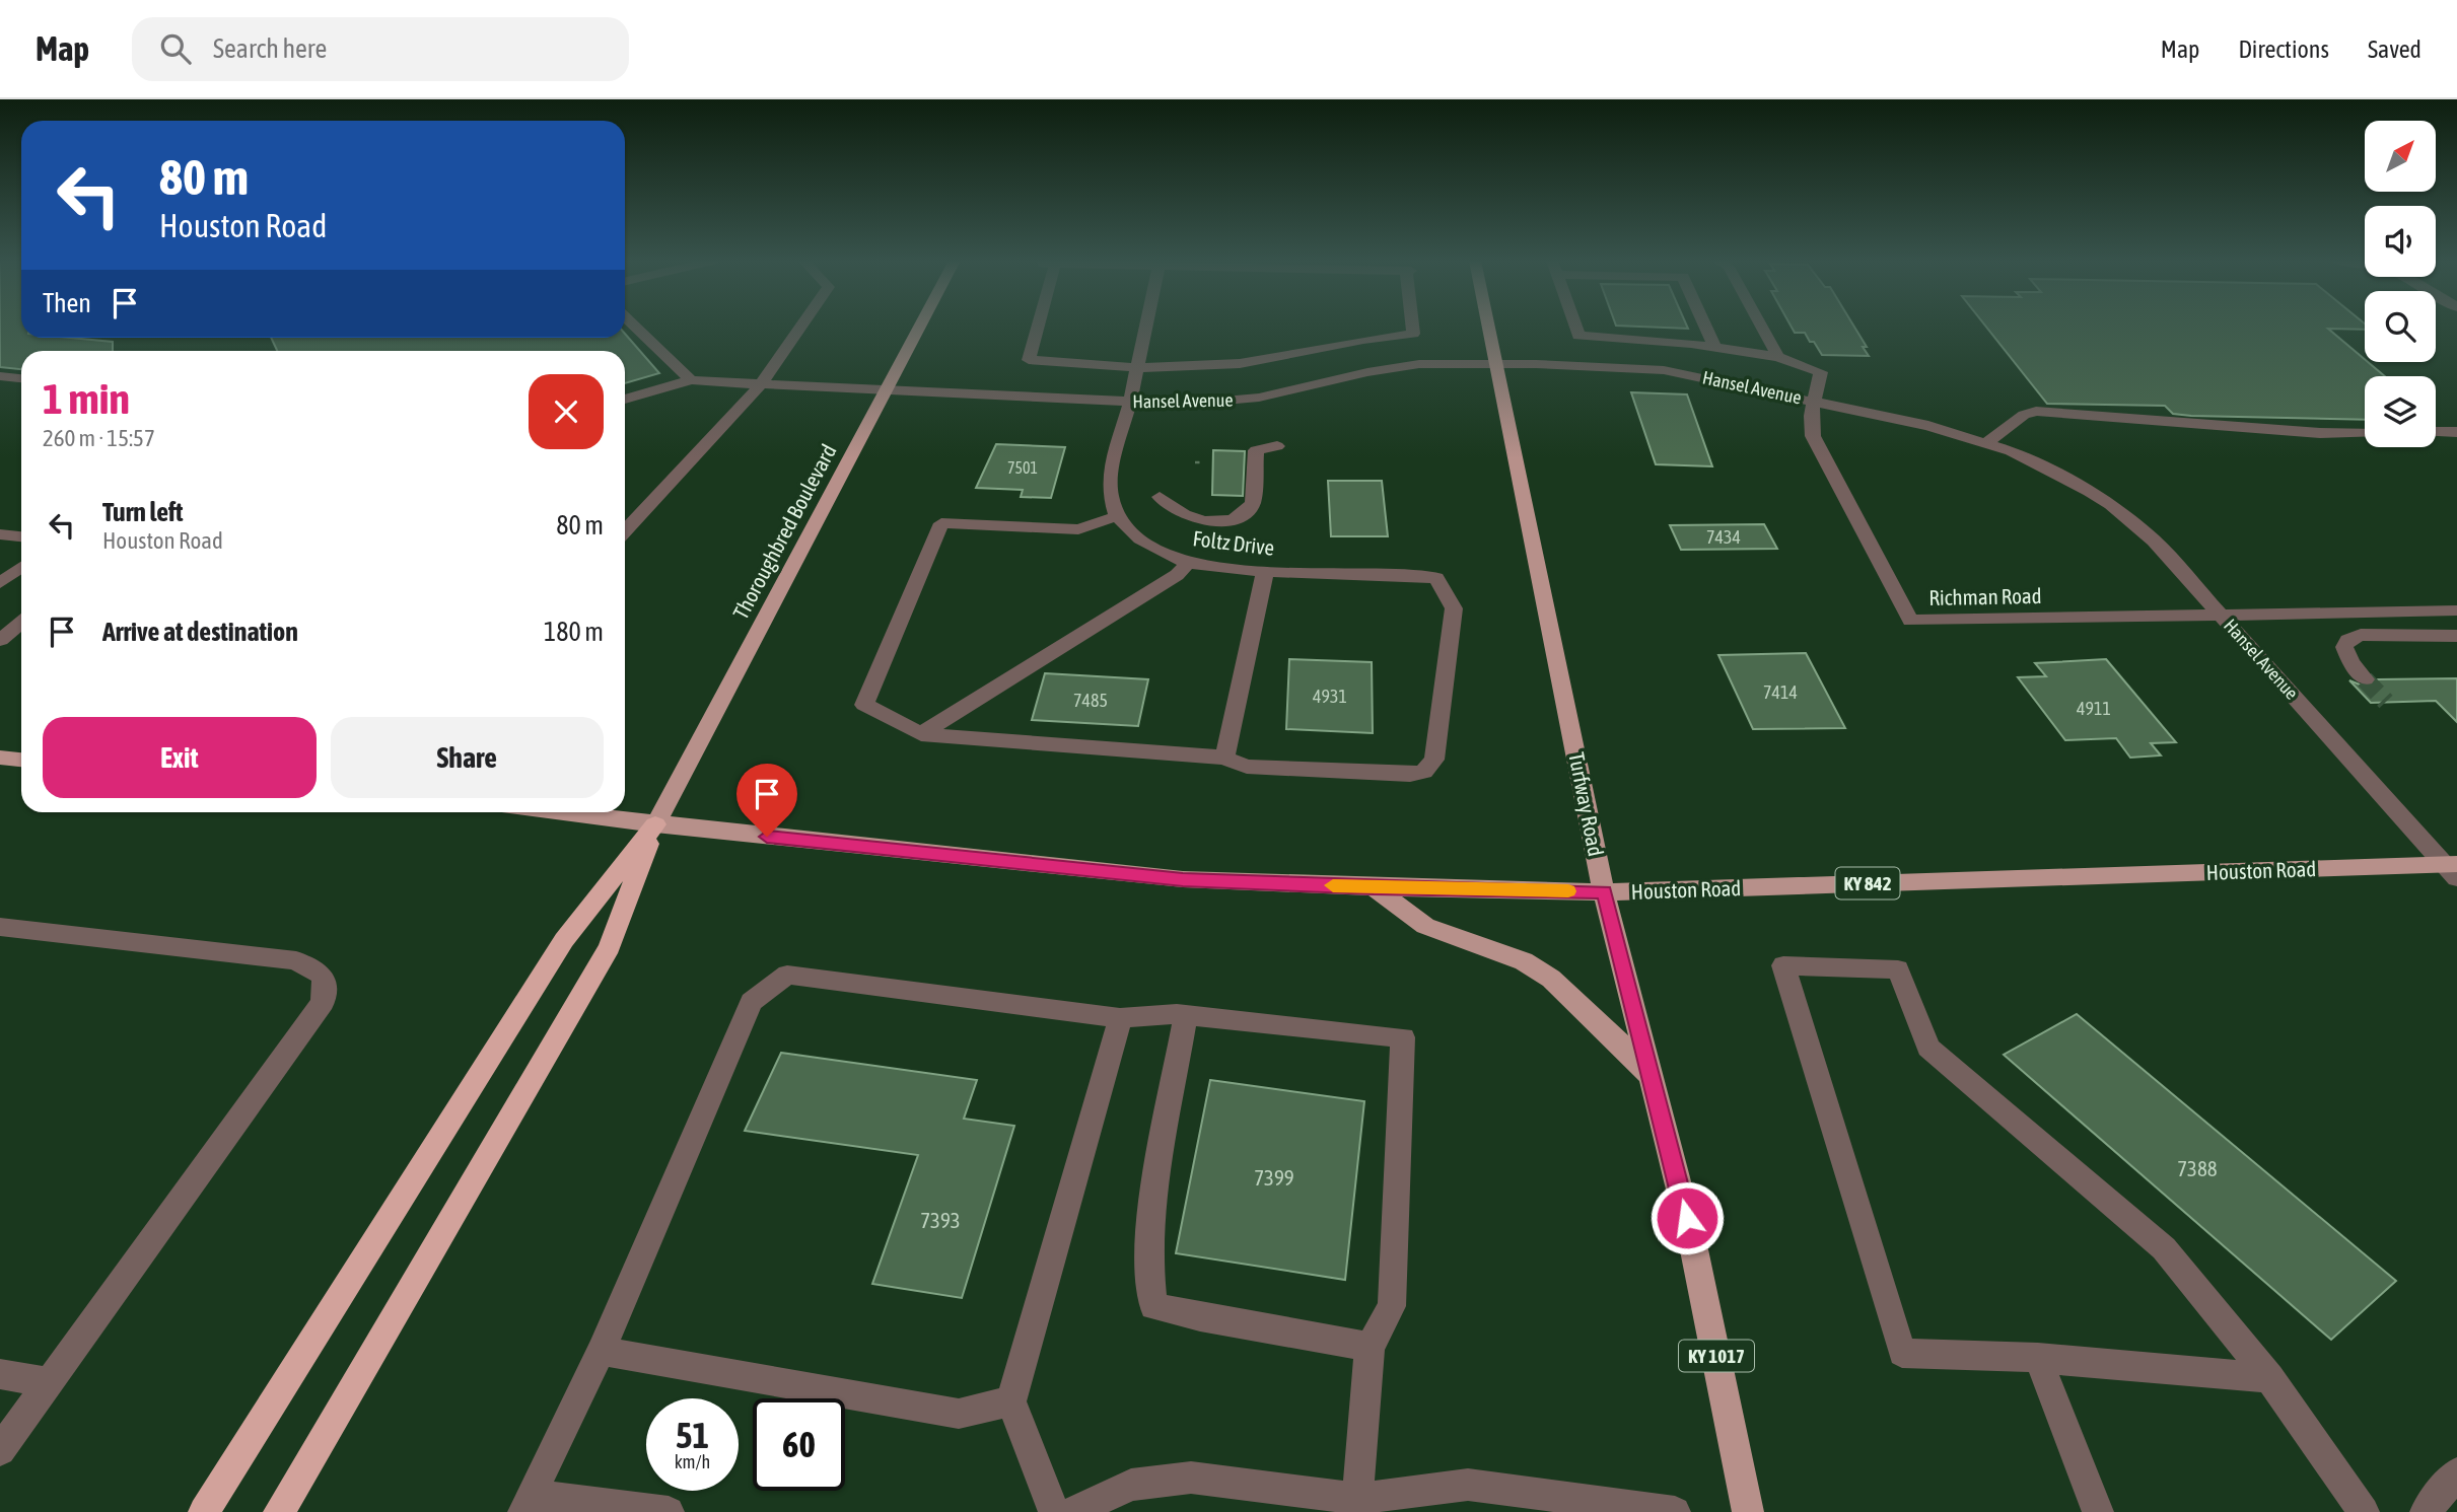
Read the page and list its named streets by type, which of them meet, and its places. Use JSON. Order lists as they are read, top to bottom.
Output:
{
  "streets": {
    "main road": [
      "Thoroughbred Boulevard",
      "Turfway Road",
      "Houston Road",
      "KY 842",
      "KY 1017"
    ],
    "street": ["Hansel Avenue", "Foltz Drive", "Richman Road"]
  },
  "crossings": [
    ["Hansel Avenue", "Thoroughbred Boulevard"],
    ["Hansel Avenue", "Richman Road"],
    ["Hansel Avenue", "Turfway Road"],
    ["Hansel Avenue", "Houston Road"],
    ["Thoroughbred Boulevard", "Houston Road"],
    ["Turfway Road", "Houston Road"]
  ],
  "house_numbers": [
    "7501",
    "7434",
    "7414",
    "4931",
    "7485",
    "4911",
    "7388",
    "7399",
    "7393"
  ],
  "north": "top right",
  "page": {
    "header": "Map",
    "search": "Search here",
    "nav": ["Map", "Directions", "Saved"],
    "turn": ["80 m", "Houston Road"],
    "then": "Then",
    "heading": ["1 min", "260 m · 15:57"],
    "list": [
      {
        "name": "Turn left",
        "note": "Houston Road",
        "value": "80 m"
      },
      {
        "name": "Arrive at destination",
        "value": "180 m"
      }
    ],
    "buttons": ["Exit", "Share"],
    "speed": "51 km/h",
    "limit": "60"
  }
}
